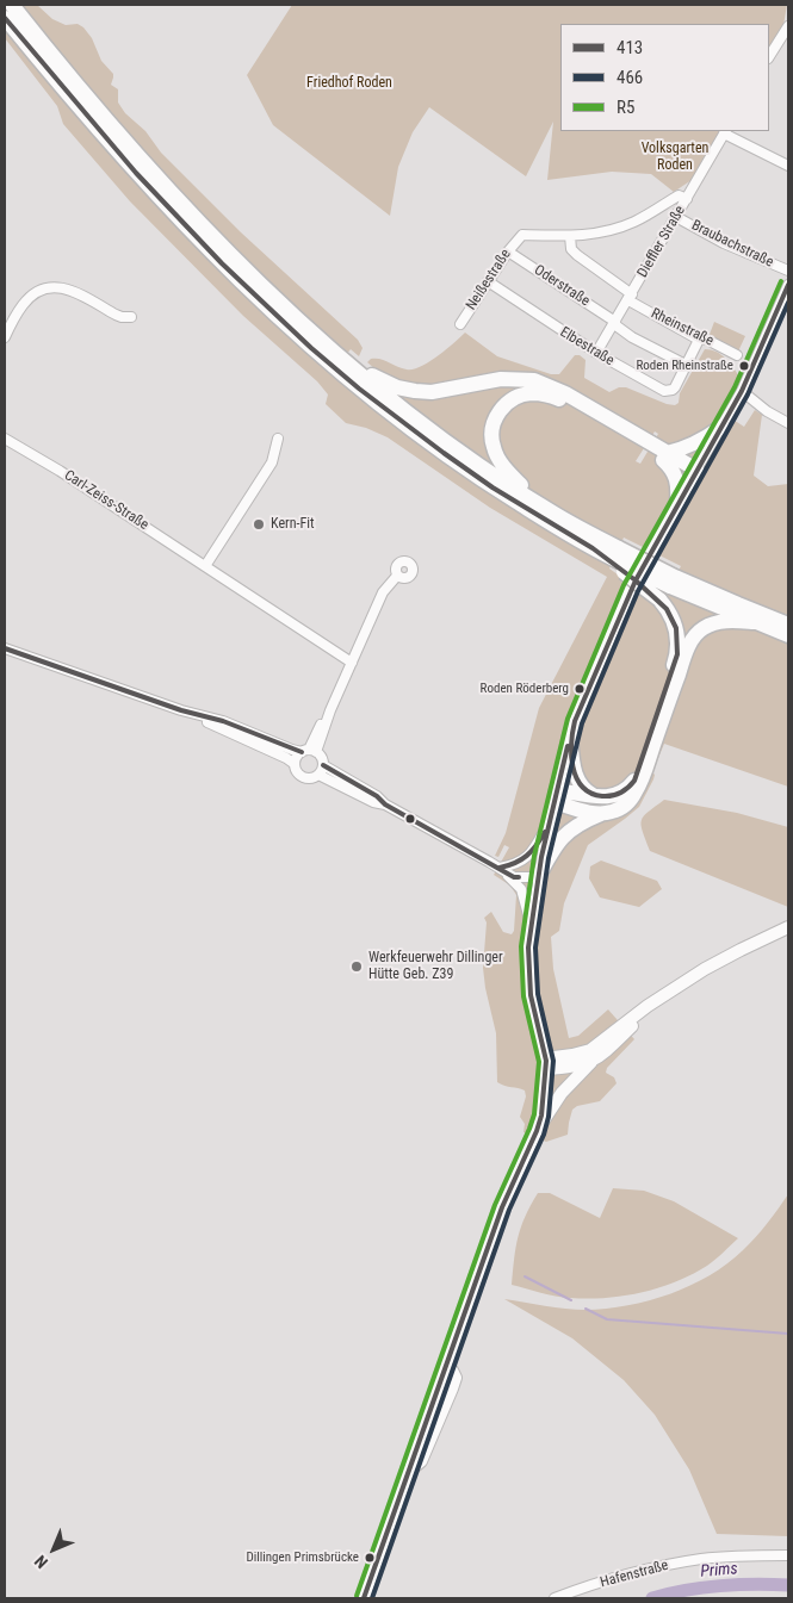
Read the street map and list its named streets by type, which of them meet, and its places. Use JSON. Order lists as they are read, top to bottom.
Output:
{
  "streets": {
    "street": [
      "Dieffler Straße",
      "Braubachstraße",
      "Neißestraße",
      "Oderstraße",
      "Rheinstraße",
      "Elbestraße",
      "Carl-Zeiss-Straße",
      "Hafenstraße"
    ]
  },
  "crossings": [
    ["Dieffler Straße", "Braubachstraße"],
    ["Dieffler Straße", "Neißestraße"],
    ["Dieffler Straße", "Oderstraße"],
    ["Dieffler Straße", "Rheinstraße"],
    ["Dieffler Straße", "Elbestraße"],
    ["Neißestraße", "Oderstraße"],
    ["Neißestraße", "Rheinstraße"],
    ["Neißestraße", "Elbestraße"],
    ["Oderstraße", "Elbestraße"],
    ["Rheinstraße", "Elbestraße"]
  ],
  "water": ["Prims"],
  "parks": ["Friedhof Roden", "Volksgarten Roden"],
  "places": [
    "Roden Rheinstraße",
    "Kern-Fit",
    "Roden Röderberg",
    "Werkfeuerwehr Dillinger Hütte Geb. Z39",
    "Dillingen Primsbrücke"
  ],
  "lines": ["transit line 413", "transit line R5", "transit line 466"],
  "legend": ["413", "466", "R5"],
  "north": "bottom left"
}
